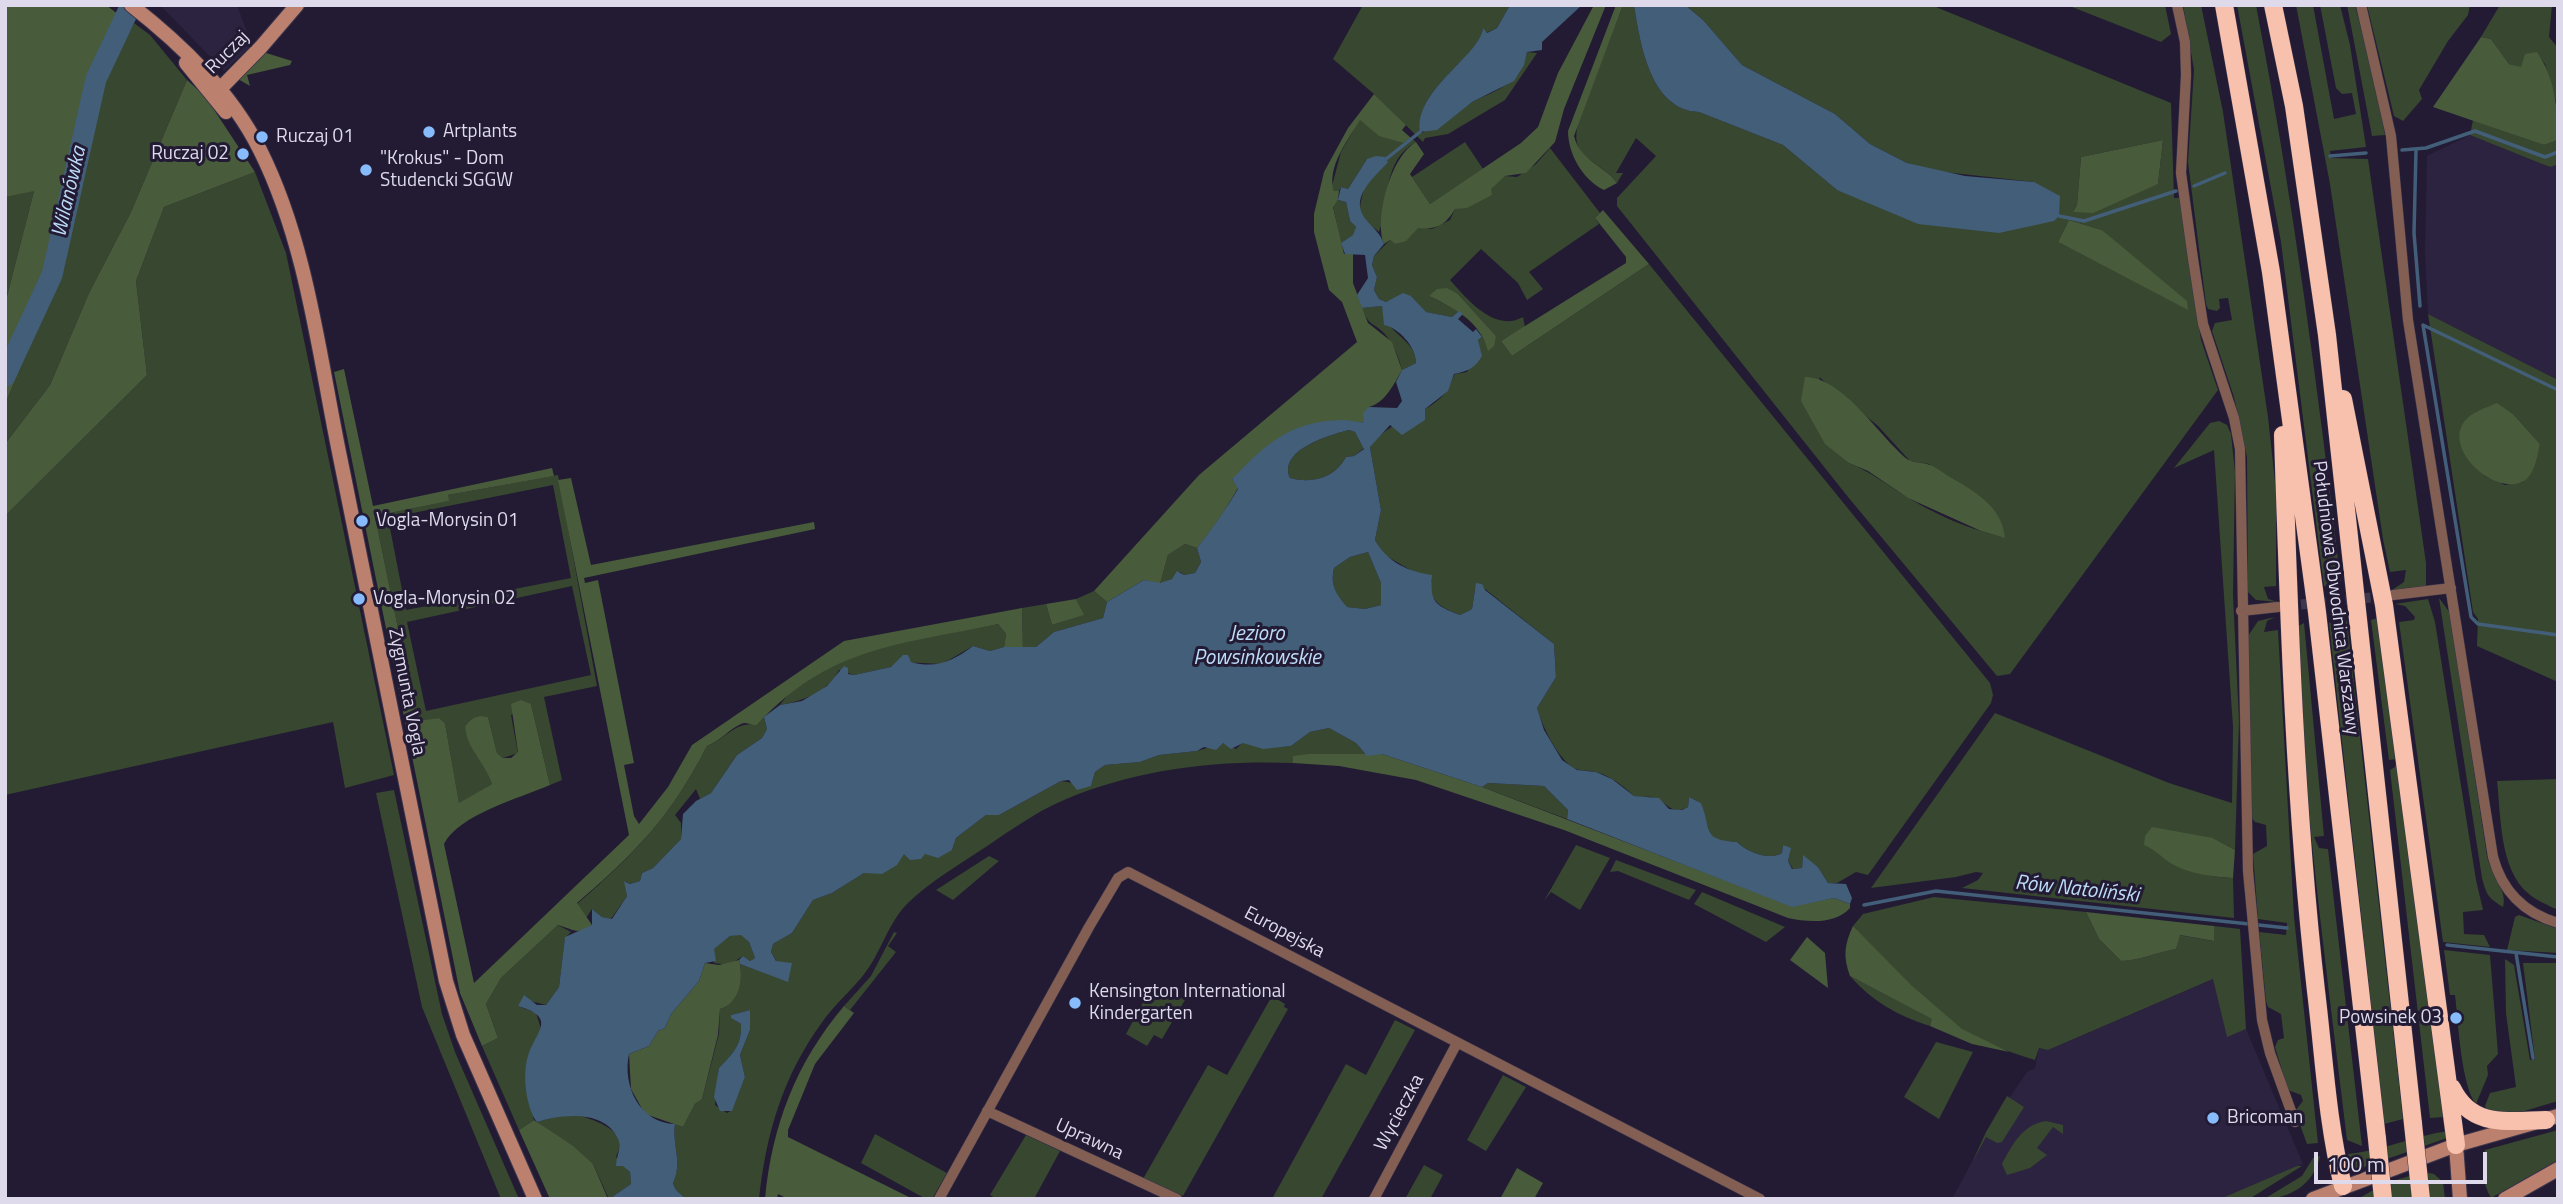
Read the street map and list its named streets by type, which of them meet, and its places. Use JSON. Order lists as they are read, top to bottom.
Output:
{
  "streets": {
    "highway": ["Południowa Obwodnica Warszawy"],
    "street": [
      "Ruczaj",
      "Zygmunta Vogla",
      "Europejska",
      "Wycieczka",
      "Uprawna"
    ]
  },
  "crossings": [
    ["Ruczaj", "Zygmunta Vogla"],
    ["Europejska", "Wycieczka"],
    ["Europejska", "Uprawna"]
  ],
  "water": ["Wilanówka", "Jezioro Powsinkowskie", "Rów Natoliński"],
  "places": [
    "Artplants",
    "Ruczaj 01",
    "Ruczaj 02",
    "\"Krokus\" - Dom Studencki SGGW",
    "Vogla-Morysin 01",
    "Vogla-Morysin 02",
    "Kensington International Kindergarten",
    "Powsinek 03",
    "Bricoman"
  ],
  "scale_bar": "100 m"
}
